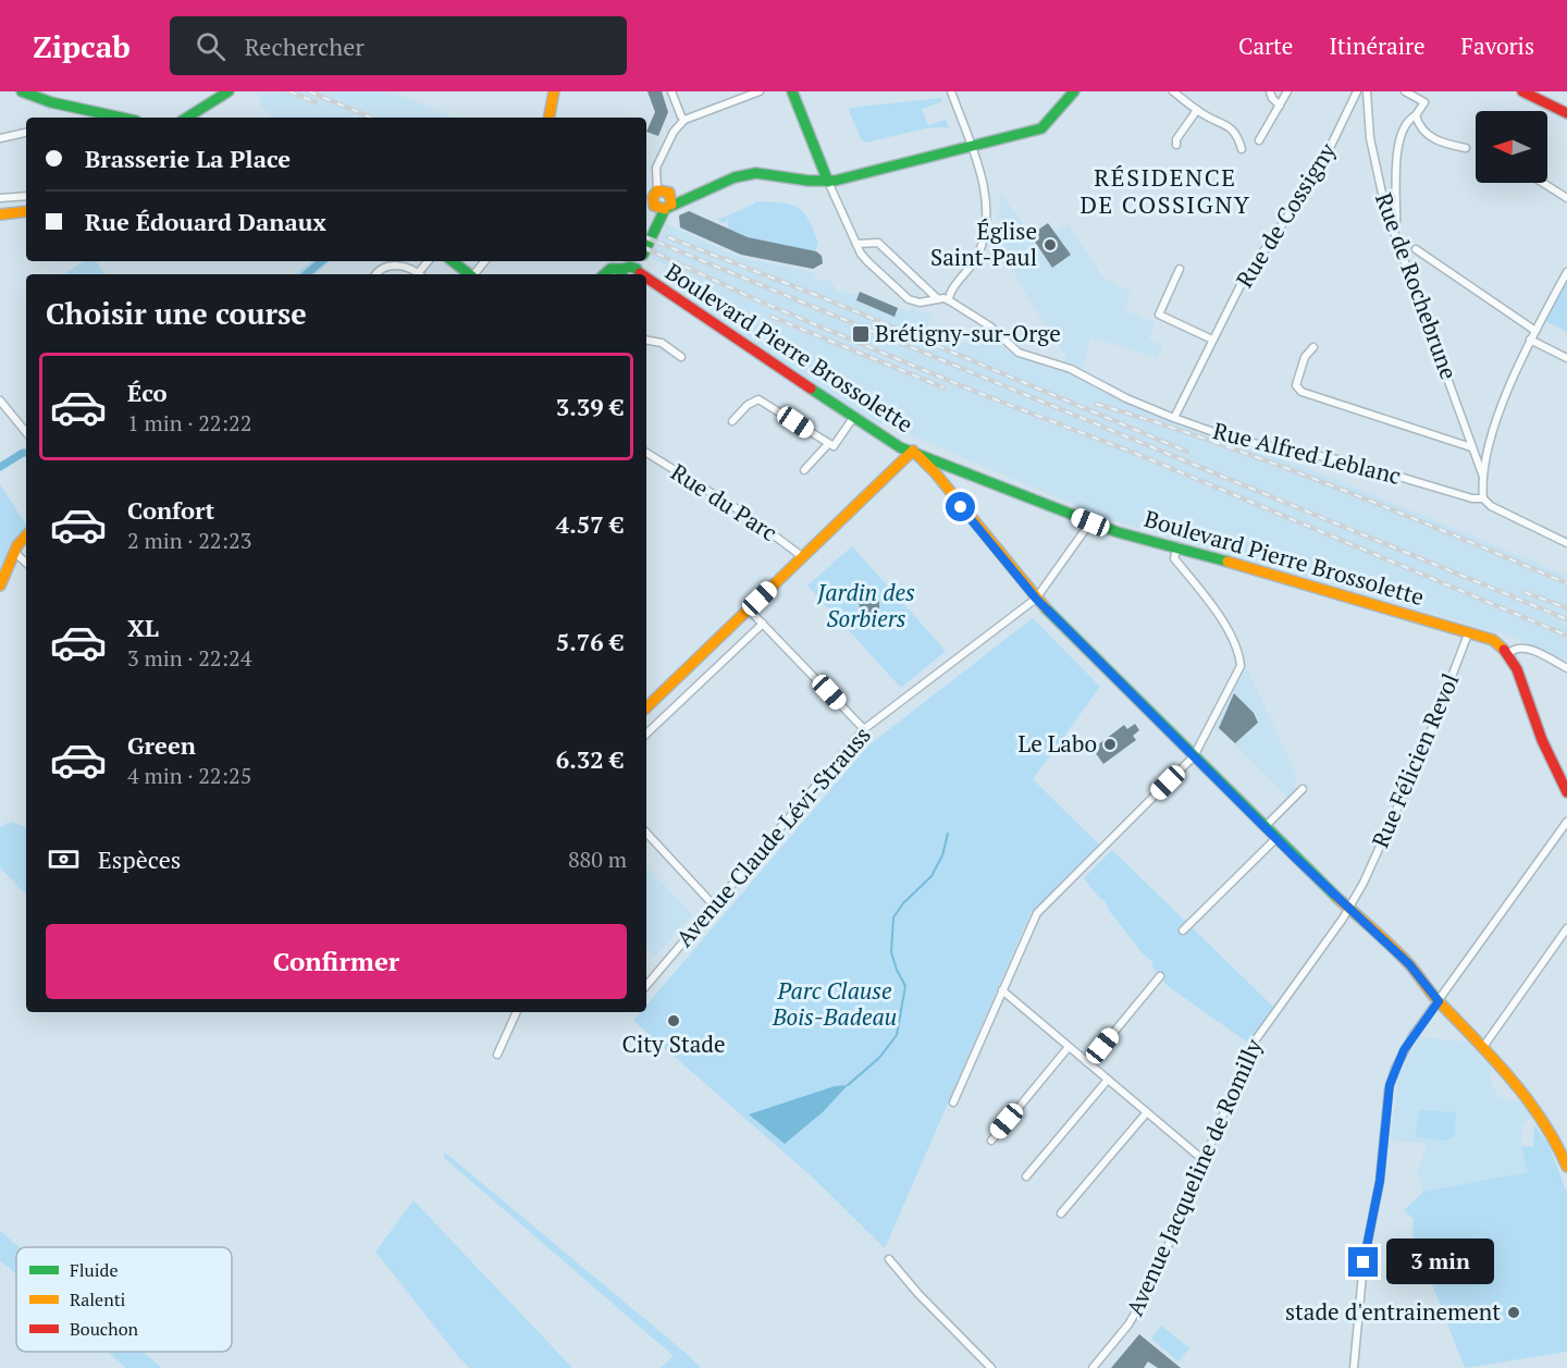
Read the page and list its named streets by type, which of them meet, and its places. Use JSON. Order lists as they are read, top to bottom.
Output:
{
  "streets": {
    "main road": ["Boulevard Pierre Brossolette"],
    "street": [
      "Rue de Cossigny",
      "Rue de Rochebrune",
      "Rue Alfred Leblanc",
      "Rue du Parc",
      "Rue Félicien Revol",
      "Avenue Claude Lévi-Strauss",
      "Avenue Jacqueline de Romilly"
    ]
  },
  "crossings": [
    ["Rue de Cossigny", "Rue Alfred Leblanc"],
    ["Boulevard Pierre Brossolette", "Rue Félicien Revol"],
    ["Boulevard Pierre Brossolette", "Avenue Claude Lévi-Strauss"],
    ["Rue Félicien Revol", "Avenue Jacqueline de Romilly"]
  ],
  "districts": ["RÉSIDENCE DE COSSIGNY"],
  "parks": ["Jardin des Sorbiers", "Parc Clause Bois-Badeau"],
  "places": {
    "other": [
      "Église Saint-Paul",
      "Le Labo",
      "City Stade",
      "stade d'entrainement"
    ],
    "transit": ["Brétigny-sur-Orge"]
  },
  "legend": ["Fluide", "Ralenti", "Bouchon"],
  "north": "left",
  "page": {
    "header": "Zipcab",
    "search": "Rechercher",
    "nav": ["Carte", "Itinéraire", "Favoris"],
    "banner": ["Brasserie La Place", "Rue Édouard Danaux"],
    "heading": "Choisir une course",
    "list": [
      {
        "name": "Éco",
        "note": "1 min · 22:22",
        "value": "3.39 €"
      },
      {
        "name": "Confort",
        "note": "2 min · 22:23",
        "value": "4.57 €"
      },
      {
        "name": "XL",
        "note": "3 min · 22:24",
        "value": "5.76 €"
      },
      {
        "name": "Green",
        "note": "4 min · 22:25",
        "value": "6.32 €"
      }
    ],
    "pay": ["Espèces", "880 m"],
    "buttons": "Confirmer",
    "bubble": "3 min"
  }
}
